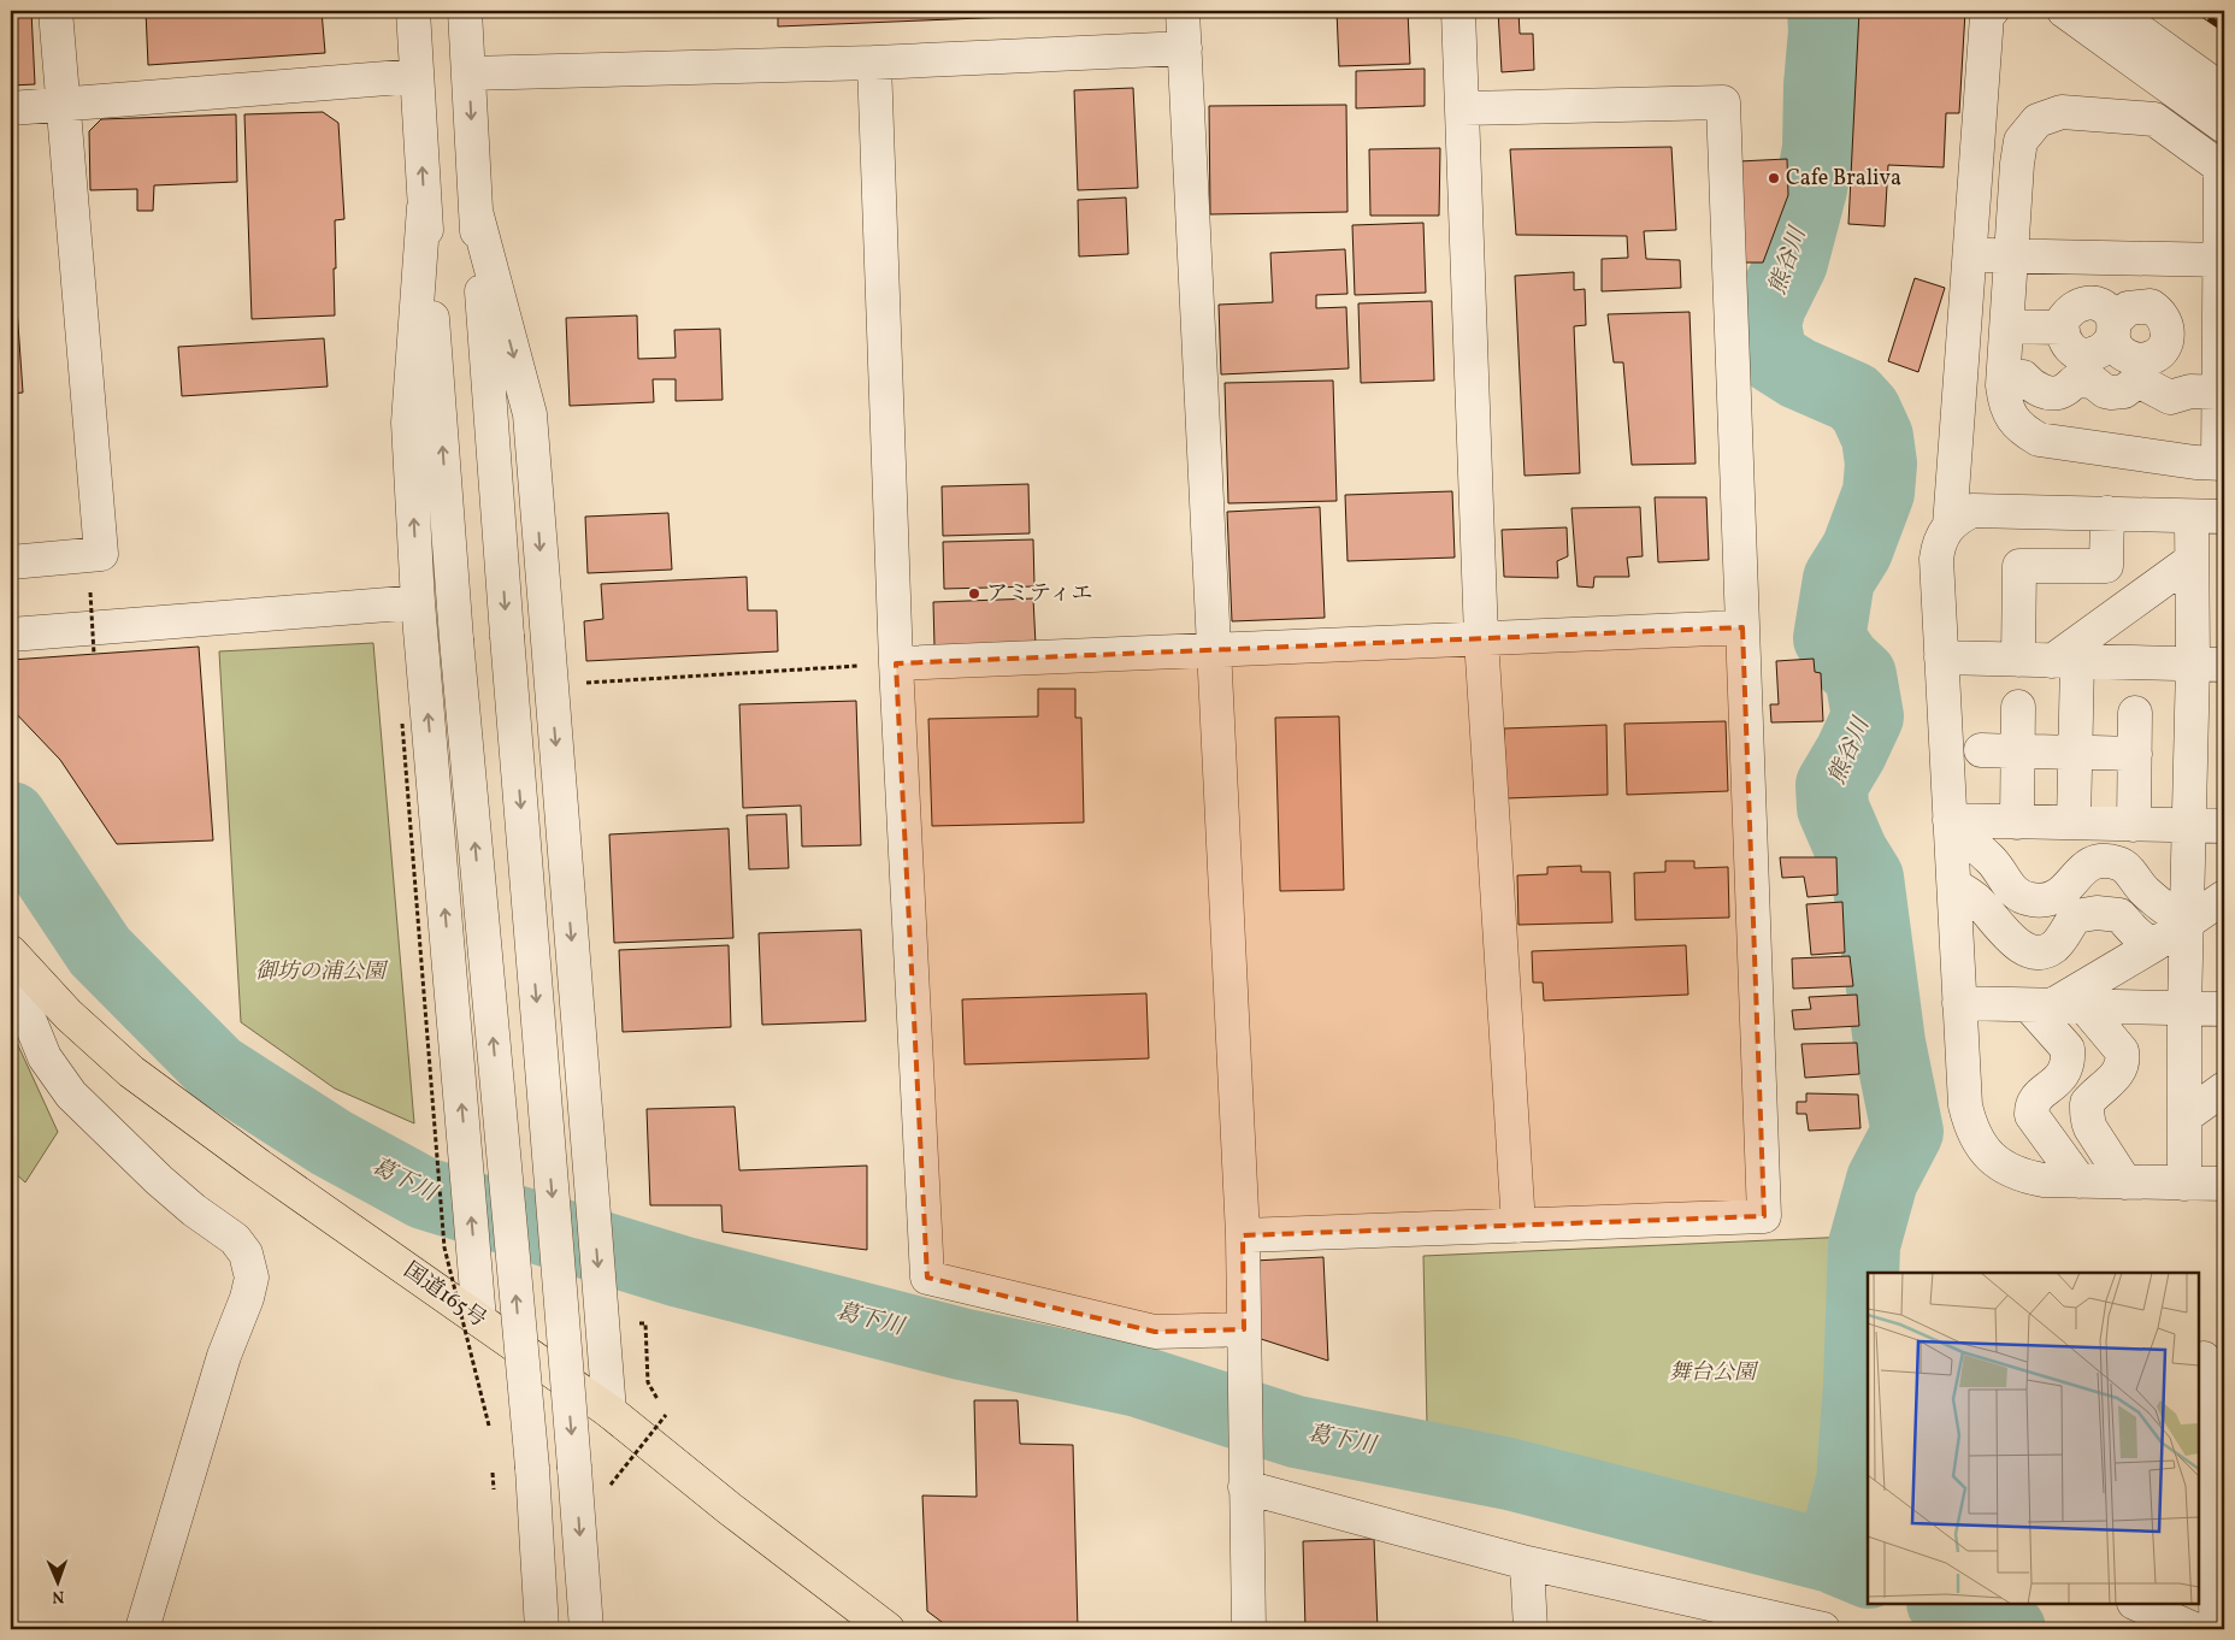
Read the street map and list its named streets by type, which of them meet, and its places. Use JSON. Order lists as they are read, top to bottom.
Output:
{
  "streets": {
    "highway": ["国道165号"]
  },
  "water": ["熊谷川", "葛下川"],
  "parks": ["御坊の浦公園", "舞台公園"],
  "places": ["Cafe Braliva", "アミティエ"],
  "north": "bottom"
}
